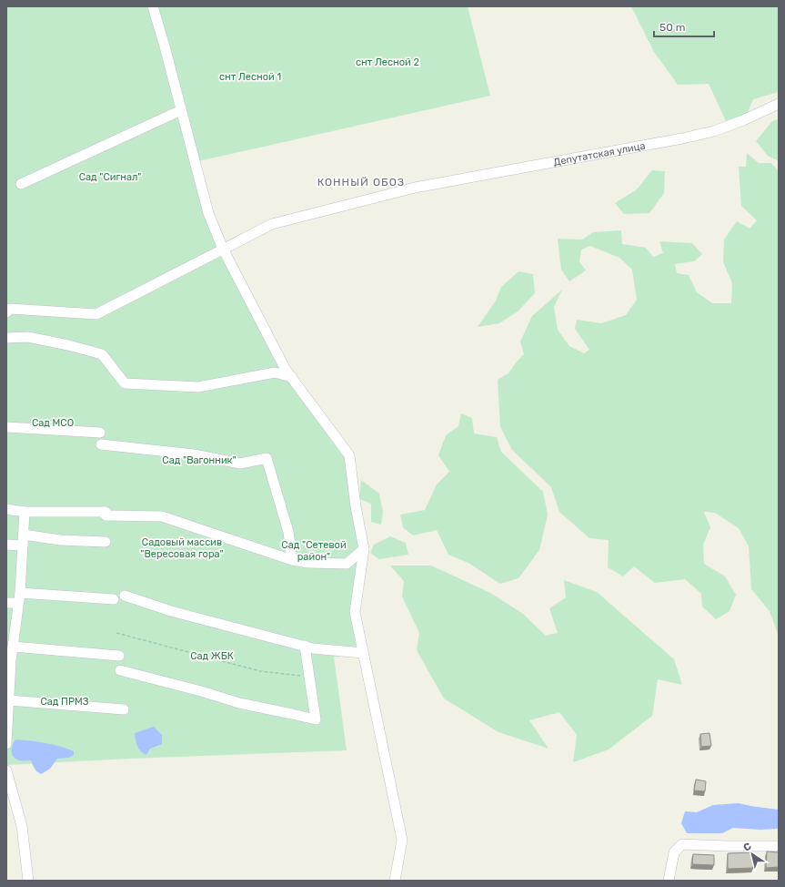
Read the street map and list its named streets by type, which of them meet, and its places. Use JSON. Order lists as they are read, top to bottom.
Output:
{
  "streets": {
    "street": ["Депутатская улица"]
  },
  "districts": ["КОННЫЙ ОБОЗ"],
  "parks": [
    "снт Лесной 2",
    "снт Лесной 1",
    "Сад \"Сигнал\"",
    "Сад МСО",
    "Сад \"Вагонник\"",
    "Садовый массив \"Вересовая гора\"",
    "Сад \"Сетевой район\"",
    "Сад ЖБК",
    "Сад ПРМЗ"
  ],
  "scale_bar": "50 m",
  "north": "top left"
}
